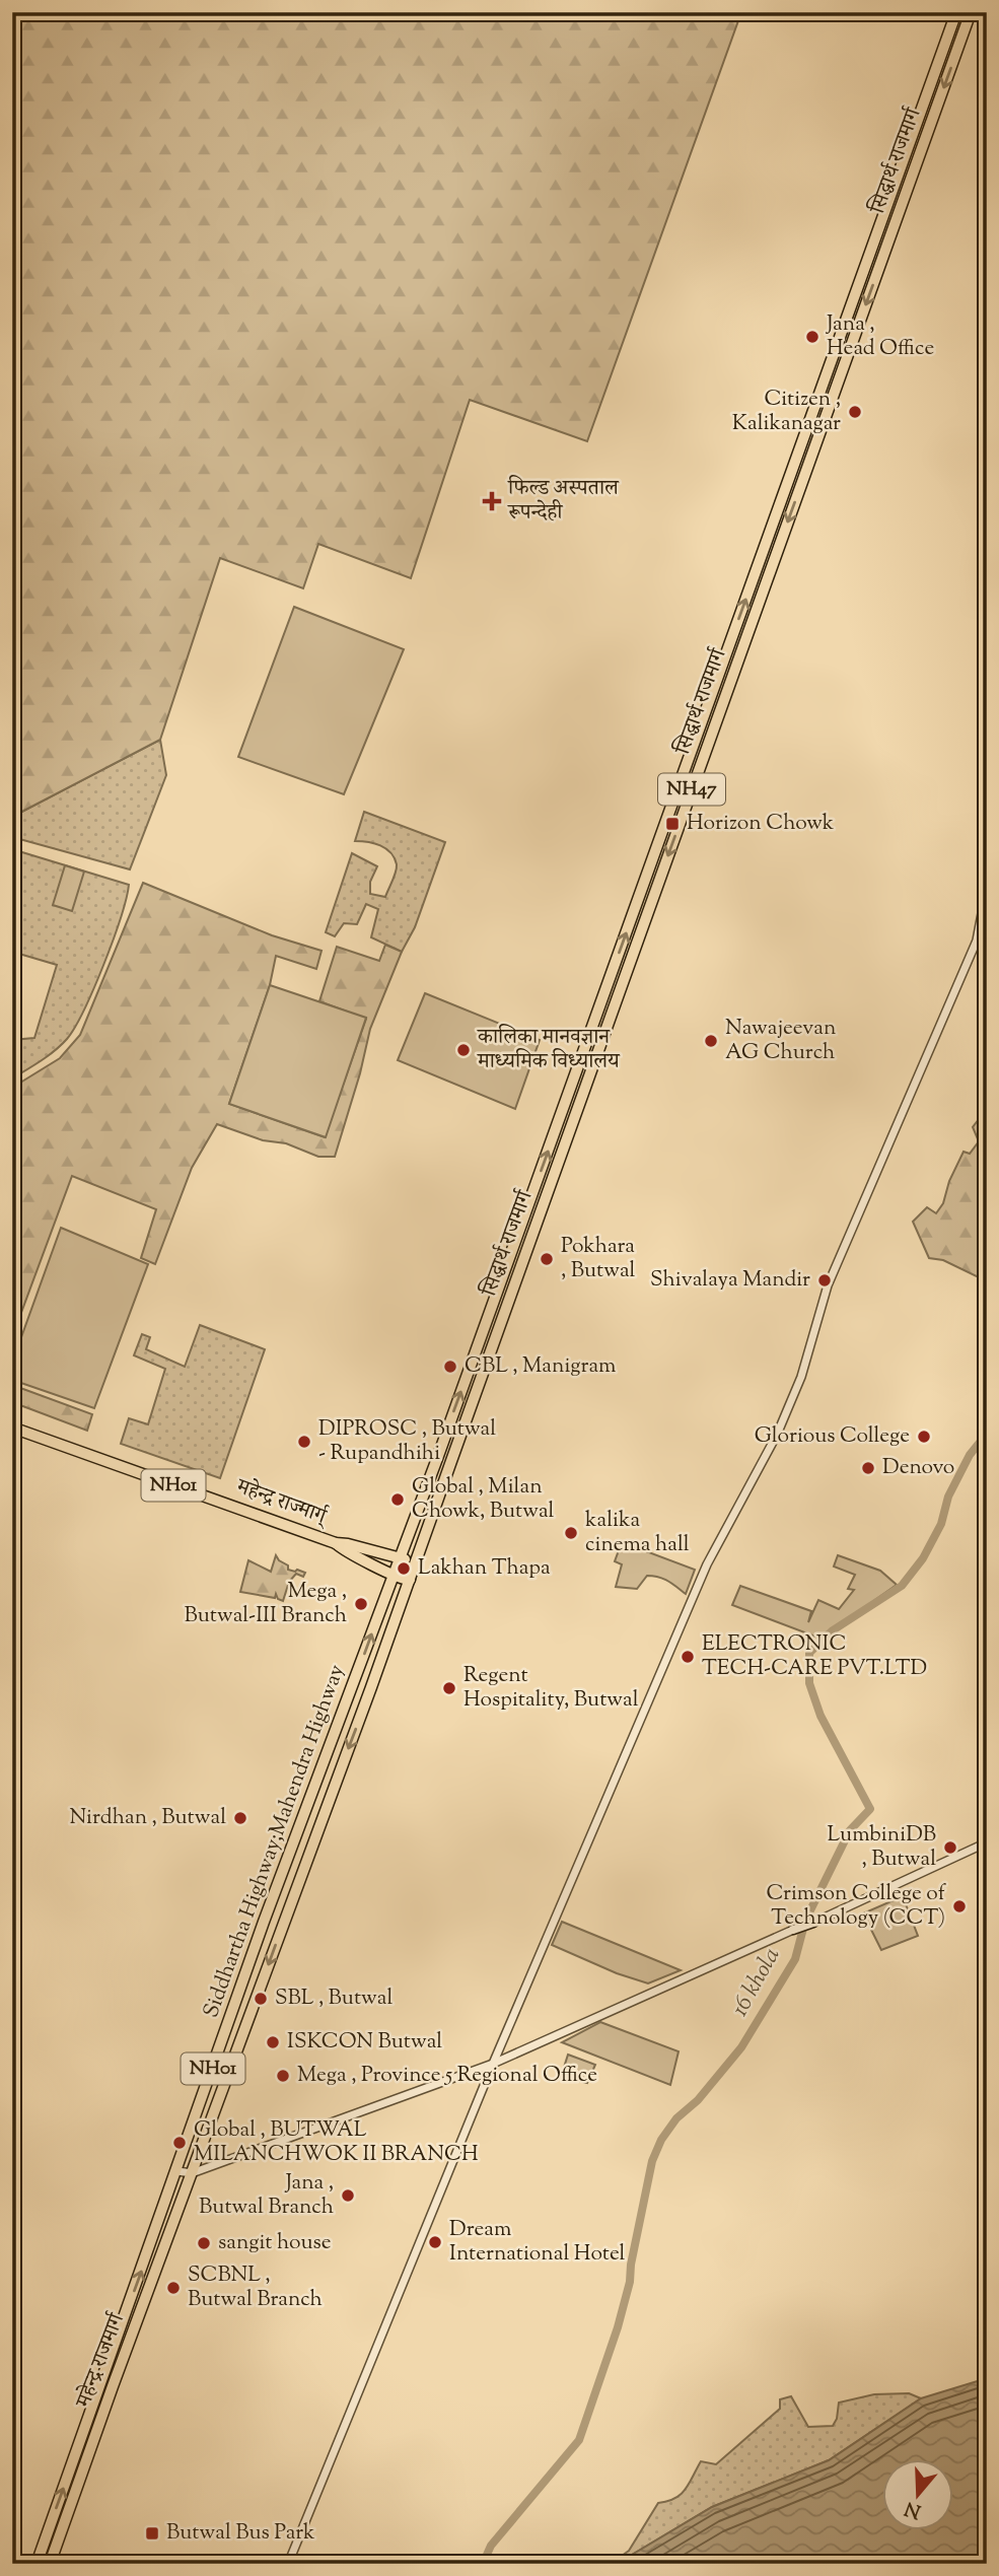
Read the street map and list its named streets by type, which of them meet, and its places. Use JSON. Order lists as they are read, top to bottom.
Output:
{
  "streets": {
    "highway": [
      "सिद्धार्थ राजमार्ग",
      "NH47",
      "NH01",
      "महेन्द्र राज्मार्ग्",
      "Siddhartha Highway;Mahendra Highway",
      "महेन्द्र राजमार्ग"
    ]
  },
  "crossings": [
    ["सिद्धार्थ राजमार्ग", "NH47"],
    ["सिद्धार्थ राजमार्ग", "महेन्द्र राज्मार्ग्"],
    ["सिद्धार्थ राजमार्ग", "Siddhartha Highway;Mahendra Highway"],
    ["NH47", "महेन्द्र राज्मार्ग्"],
    ["NH47", "Siddhartha Highway;Mahendra Highway"],
    ["महेन्द्र राज्मार्ग्", "Siddhartha Highway;Mahendra Highway"],
    ["Siddhartha Highway;Mahendra Highway", "महेन्द्र राजमार्ग"]
  ],
  "water": ["16 khola"],
  "places": {
    "other": [
      "Jana , Head Office",
      "Citizen , Kalikanagar",
      "Nawajeevan AG Church",
      "कालिका मानवज्ञान माध्यमिक विध्यालय",
      "Pokhara , Butwal",
      "Shivalaya Mandir",
      "CBL , Manigram",
      "Glorious College",
      "DIPROSC , Butwal - Rupandhihi",
      "Denovo",
      "Global , Milan Chowk, Butwal",
      "kalika cinema hall",
      "Lakhan Thapa",
      "Mega , Butwal-III Branch",
      "ELECTRONIC TECH-CARE PVT.LTD",
      "Regent Hospitality, Butwal",
      "Nirdhan , Butwal",
      "LumbiniDB , Butwal",
      "Crimson College of Technology (CCT)",
      "SBL , Butwal",
      "ISKCON Butwal",
      "Mega , Province 5 Regional Office",
      "Global , BUTWAL MILANCHWOK II BRANCH",
      "Jana , Butwal Branch",
      "Dream International Hotel",
      "sangit house",
      "SCBNL , Butwal Branch"
    ],
    "health": ["फिल्ड अस्पताल रूपन्देही"],
    "transit": ["Horizon Chowk", "Butwal Bus Park"]
  },
  "north": "bottom"
}
